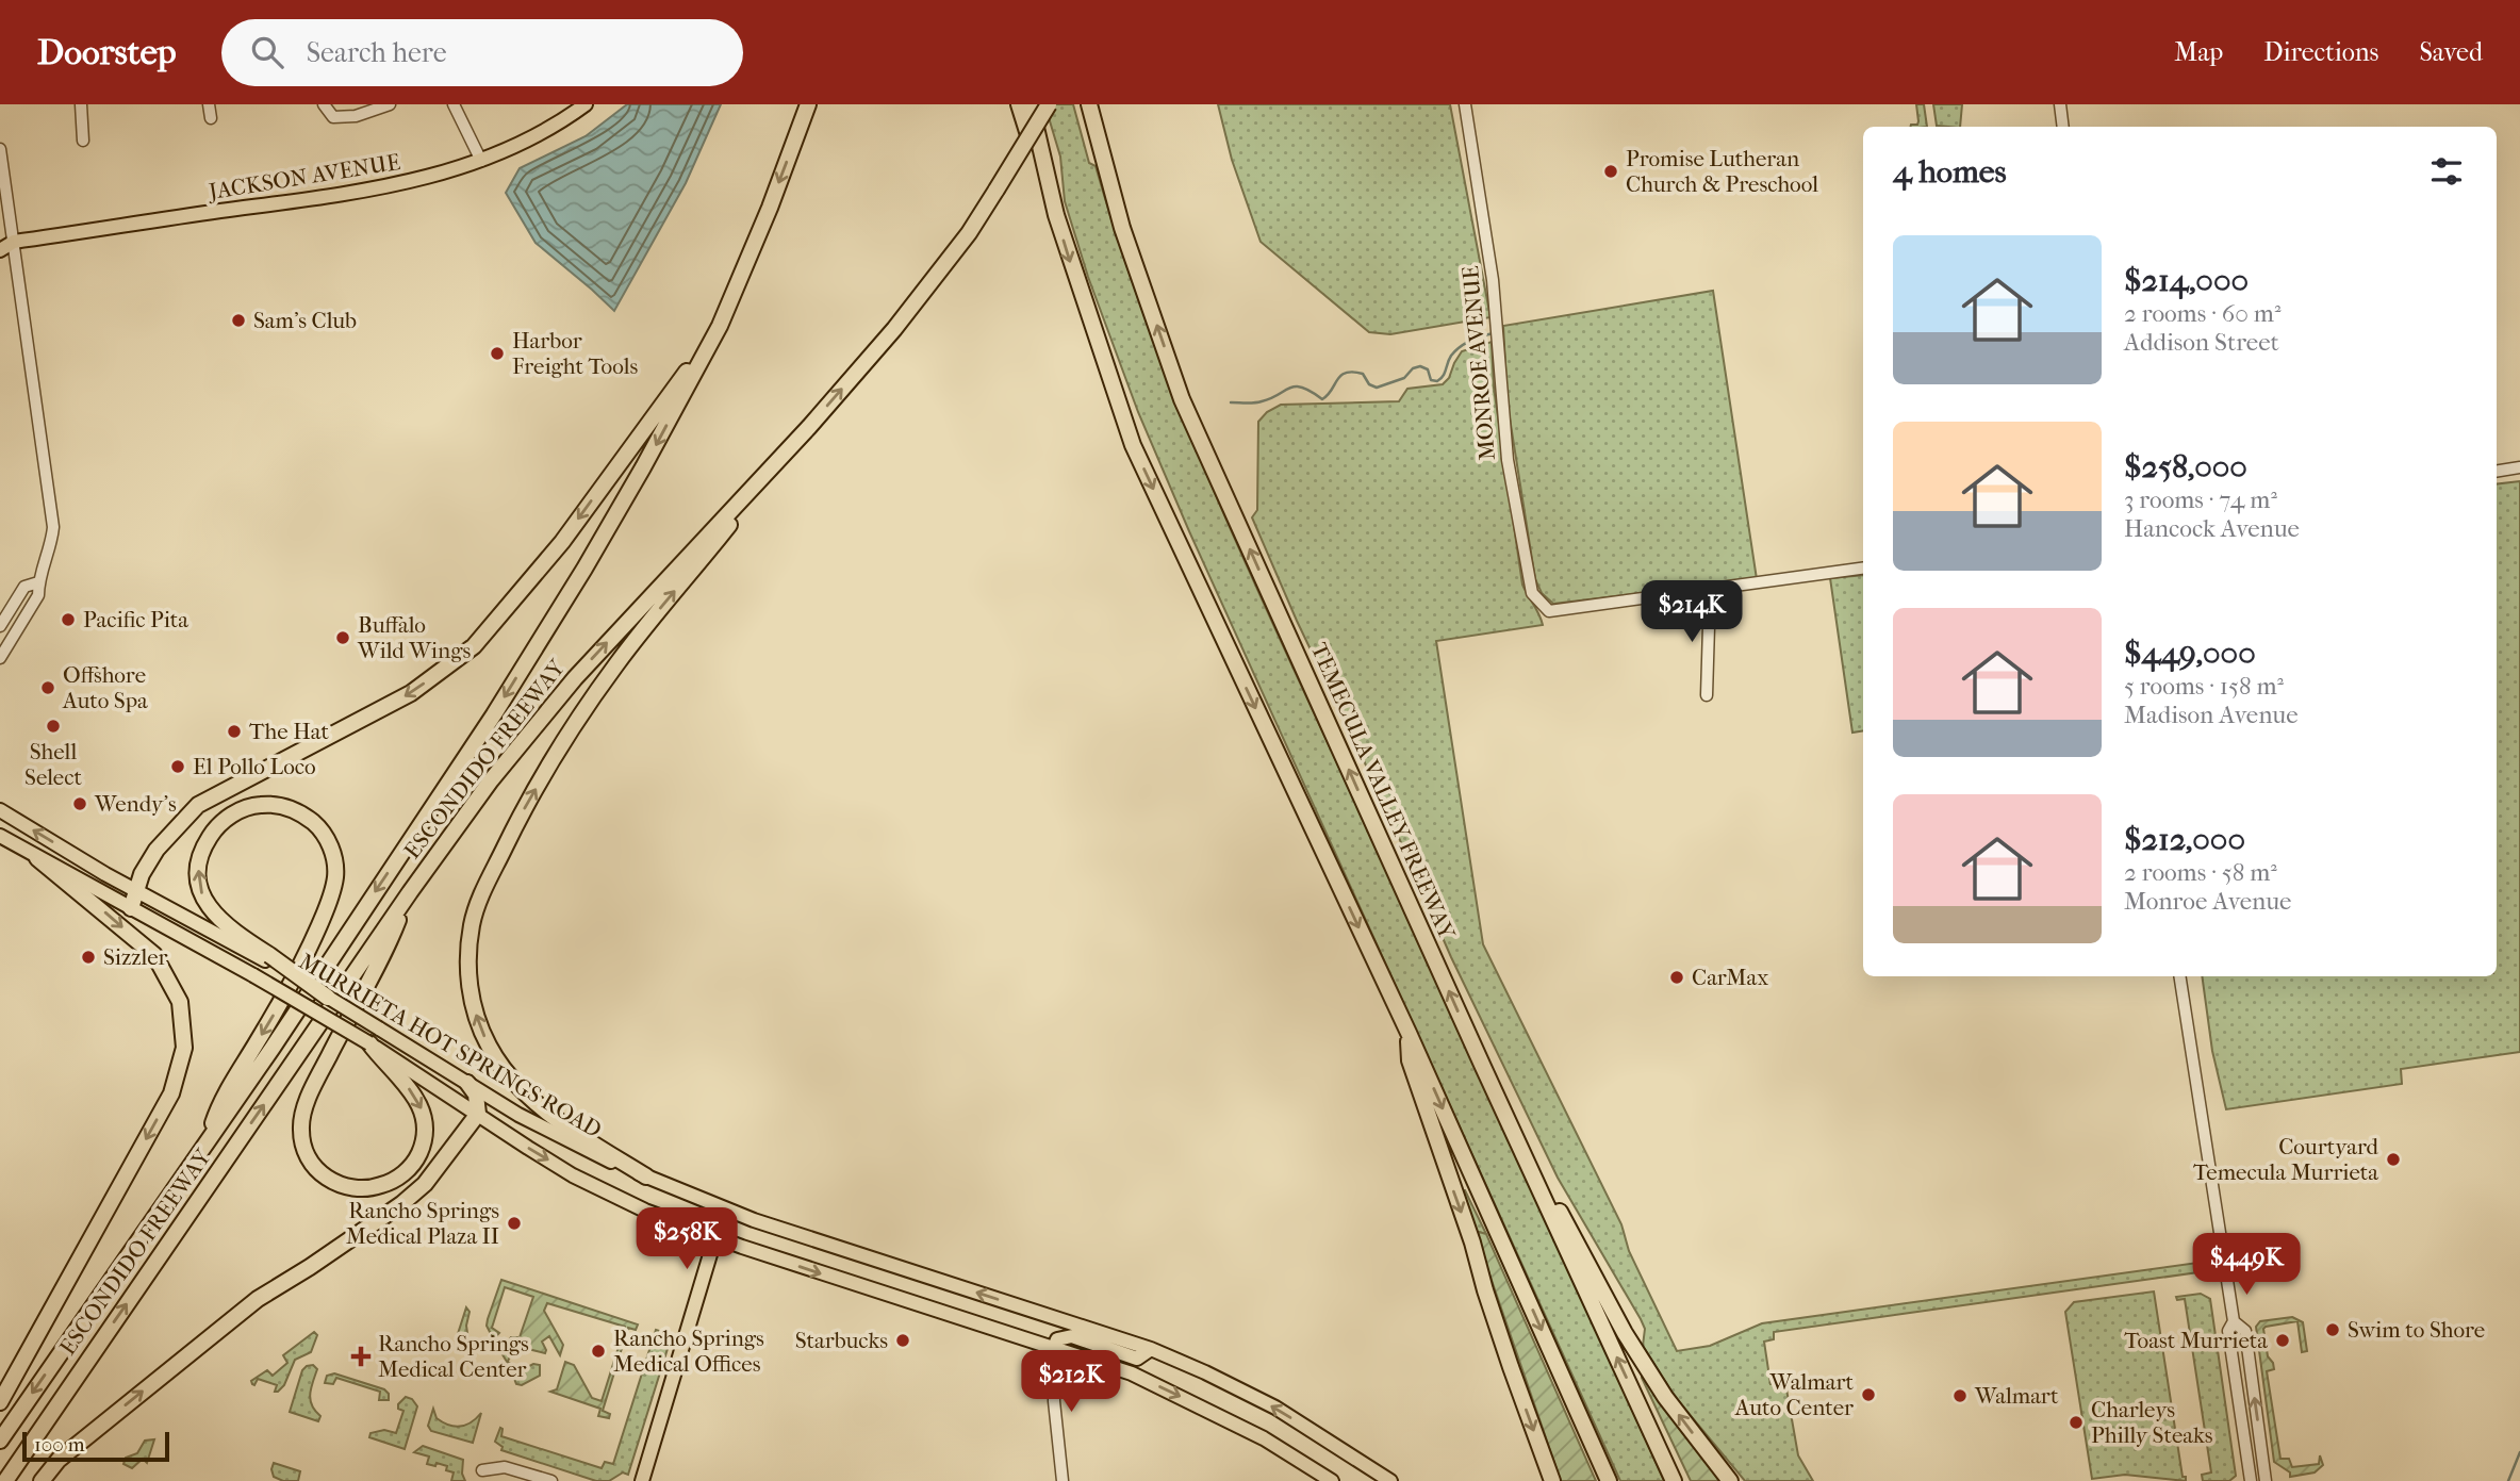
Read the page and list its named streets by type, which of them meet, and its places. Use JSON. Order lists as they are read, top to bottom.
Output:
{
  "streets": {
    "highway": ["ESCONDIDO FREEWAY", "TEMECULA VALLEY FREEWAY"],
    "main road": ["JACKSON AVENUE", "MURRIETA HOT SPRINGS ROAD"],
    "street": ["MONROE AVENUE"]
  },
  "places": {
    "other": [
      "Promise Lutheran Church & Preschool",
      "Sam's Club",
      "Harbor Freight Tools",
      "Pacific Pita",
      "Buffalo Wild Wings",
      "Offshore Auto Spa",
      "Shell Select",
      "The Hat",
      "El Pollo Loco",
      "Wendy's",
      "Sizzler",
      "CarMax",
      "Courtyard Temecula Murrieta",
      "Rancho Springs Medical Plaza II",
      "Swim to Shore",
      "Starbucks",
      "Toast Murrieta",
      "Rancho Springs Medical Offices",
      "Walmart Auto Center",
      "Walmart",
      "Charleys Philly Steaks"
    ],
    "health": ["Rancho Springs Medical Center"]
  },
  "scale_bar": "100 m",
  "page": {
    "header": "Doorstep",
    "search": "Search here",
    "nav": ["Map", "Directions", "Saved"],
    "heading": "4 homes",
    "list": [
      {
        "name": "$214,000",
        "note": "2 rooms · 60 m² · Addison Street"
      },
      {
        "name": "$258,000",
        "note": "3 rooms · 74 m² · Hancock Avenue"
      },
      {
        "name": "$449,000",
        "note": "5 rooms · 158 m² · Madison Avenue"
      },
      {
        "name": "$212,000",
        "note": "2 rooms · 58 m² · Monroe Avenue"
      }
    ],
    "price": [
      "$214K",
      "$258K",
      "$449K",
      "$212K"
    ],
    "scale": "100 m"
  }
}
